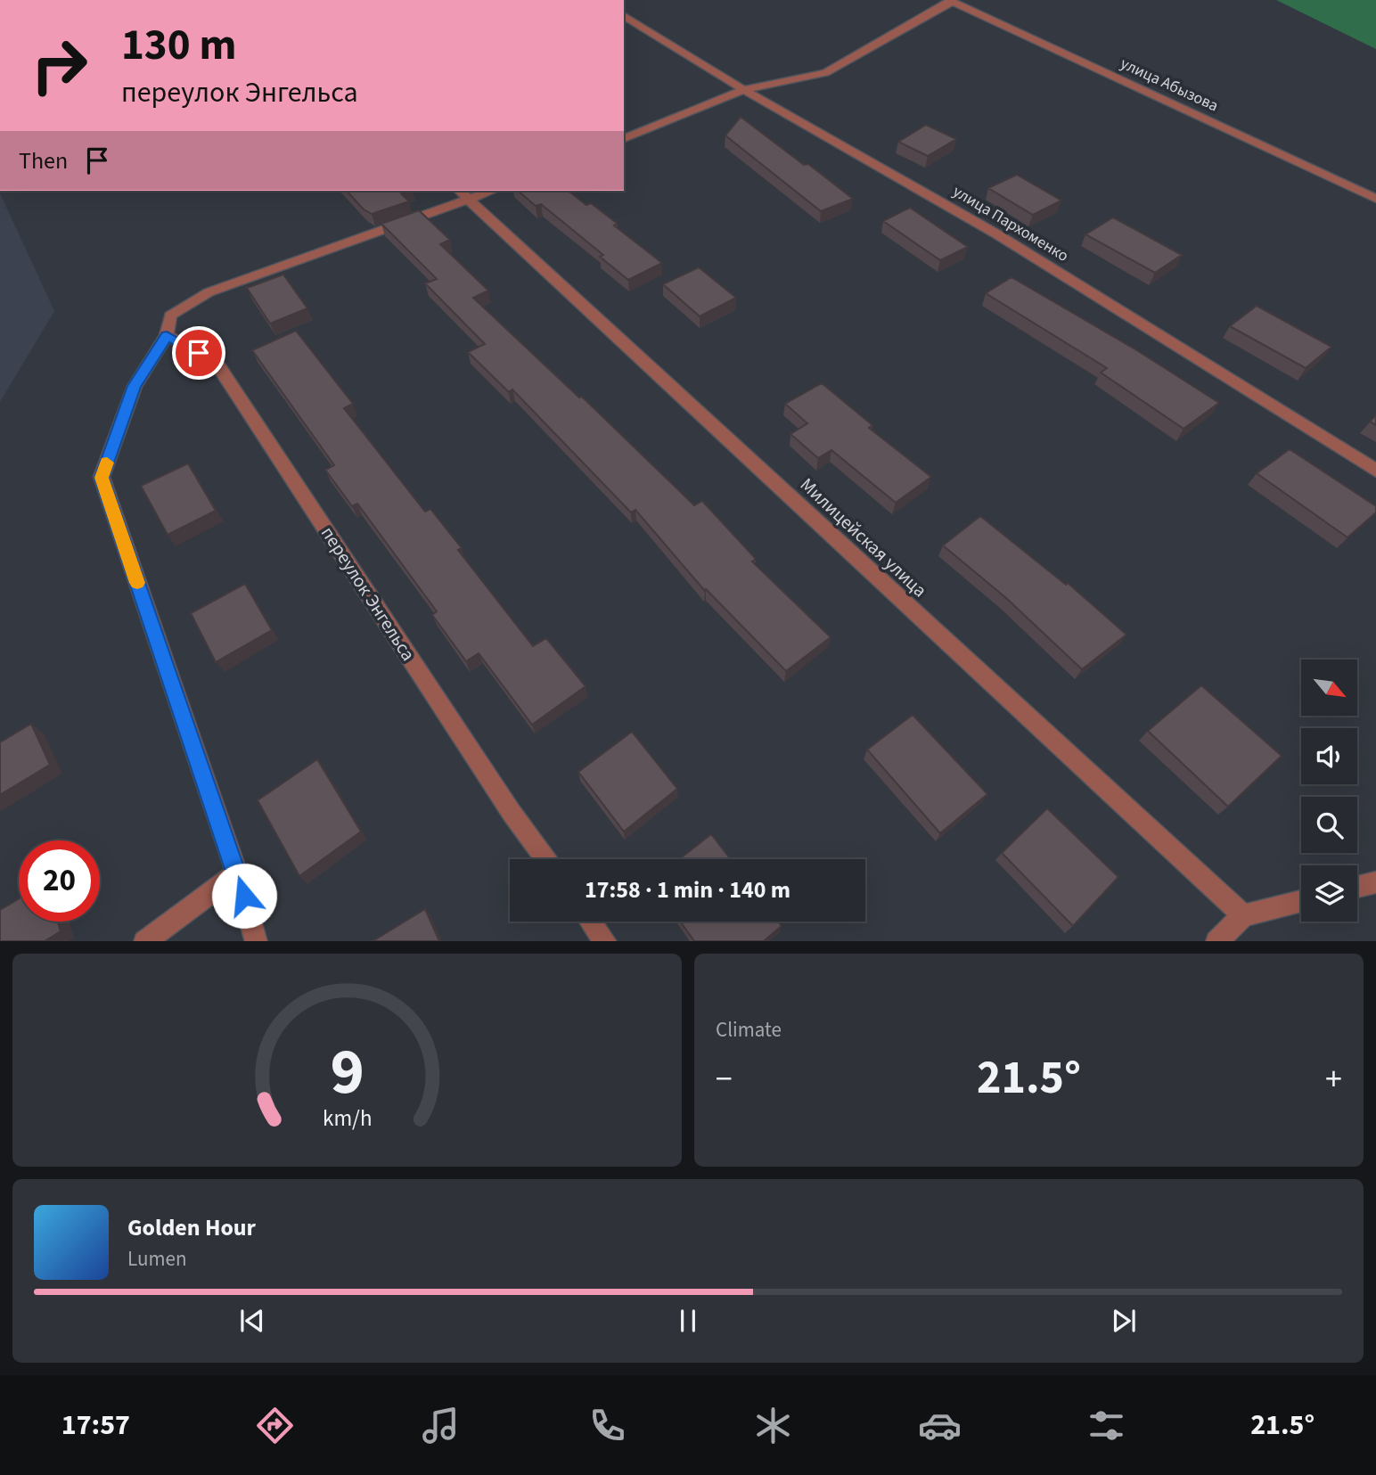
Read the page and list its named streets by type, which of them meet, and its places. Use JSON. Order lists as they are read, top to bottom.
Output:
{
  "streets": {
    "lane": [
      "улица Абызова",
      "улица Пархоменко",
      "Милицейская улица",
      "переулок Энгельса"
    ]
  },
  "north": "bottom right",
  "page": {
    "turn": ["130 m", "переулок Энгельса"],
    "then": "Then",
    "limit": "20",
    "trip": "17:58 · 1 min · 140 m",
    "tile": "Climate",
    "heat": ["−", "21.5°", "+"],
    "song": ["Golden Hour", "Lumen"],
    "tabs": ["17:57", "21.5°"],
    "gauge": ["9", "km/h"]
  }
}
